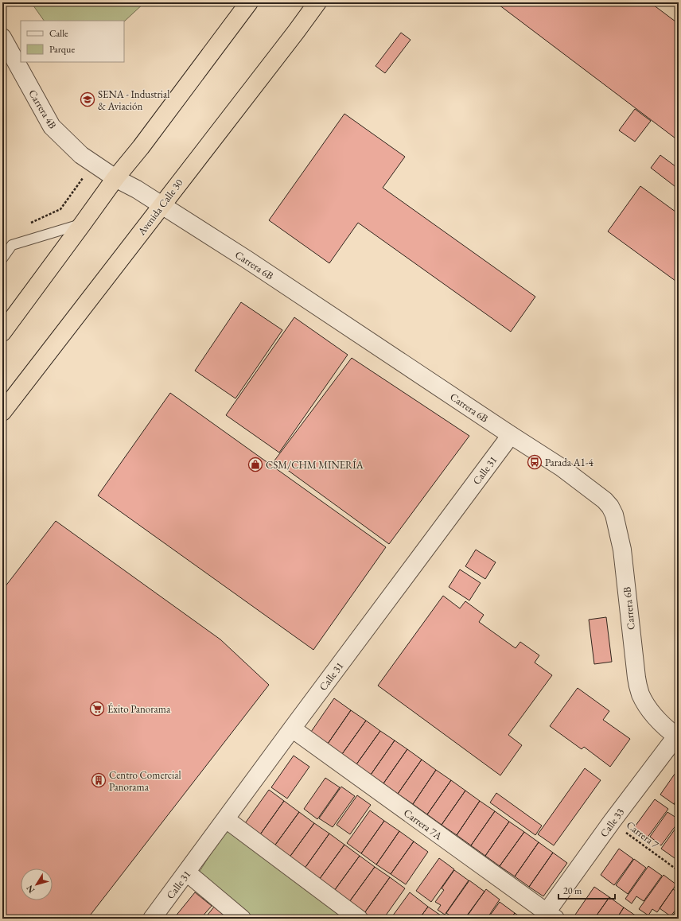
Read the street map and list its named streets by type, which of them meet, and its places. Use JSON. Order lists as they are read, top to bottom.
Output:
{
  "streets": {
    "highway": ["Avenida Calle 30"],
    "street": [
      "Carrera 4B",
      "Carrera 6B",
      "Calle 31",
      "Calle 33",
      "Carrera 7A"
    ],
    "path": ["Carrera 7"]
  },
  "crossings": [
    ["Carrera 4B", "Carrera 6B"],
    ["Avenida Calle 30", "Carrera 6B"],
    ["Carrera 6B", "Calle 31"],
    ["Carrera 6B", "Calle 33"],
    ["Calle 31", "Carrera 7A"],
    ["Calle 33", "Carrera 7A"],
    ["Calle 33", "Carrera 7"]
  ],
  "places": {
    "school or university": ["SENA - Industrial & Aviación"],
    "bus stop": ["Parada A1-4"],
    "shop": ["CSM/CHM MINERÍA"],
    "supermarket": ["Éxito Panorama"],
    "building": ["Centro Comercial Panorama"]
  },
  "legend": ["Calle", "Parque"],
  "scale_bar": "20 m",
  "north": "bottom left"
}
